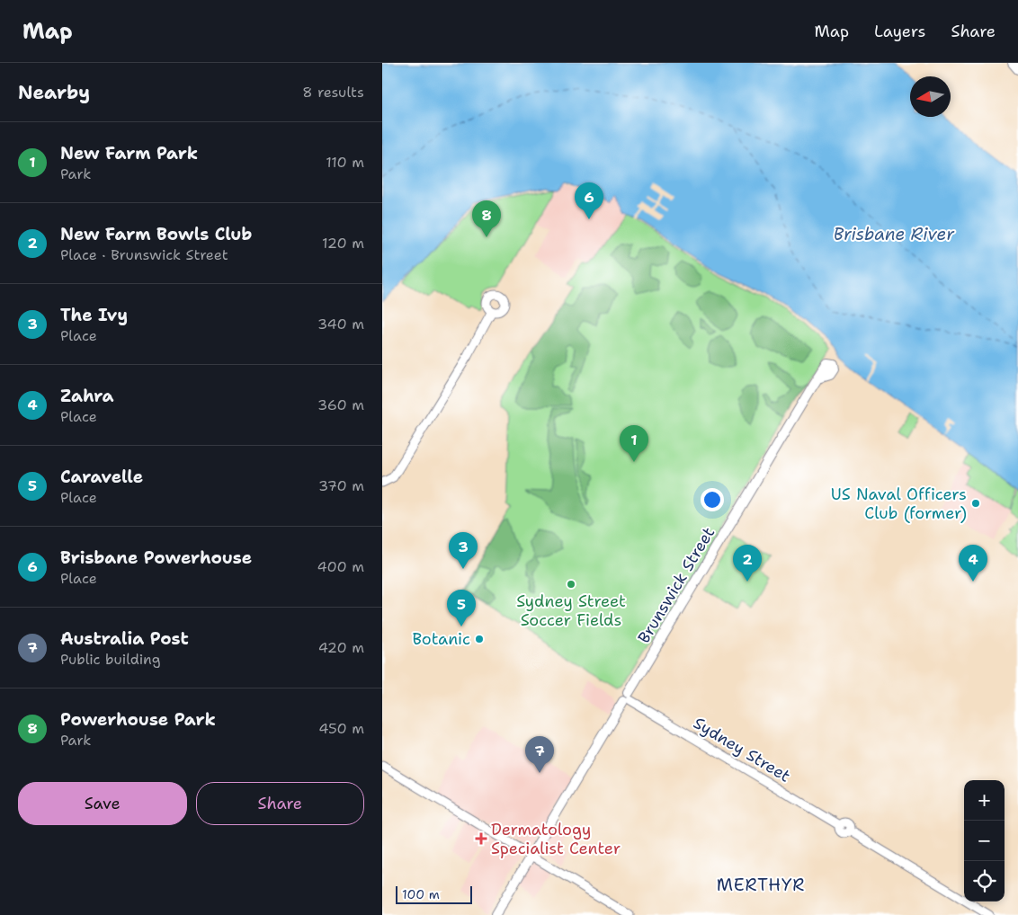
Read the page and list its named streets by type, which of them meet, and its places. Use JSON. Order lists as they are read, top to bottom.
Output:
{
  "streets": {
    "main road": ["Brunswick Street"],
    "street": ["Sydney Street"]
  },
  "crossings": [
    ["Brunswick Street", "Sydney Street"]
  ],
  "districts": ["MERTHYR"],
  "water": ["Brisbane River"],
  "places": {
    "other": ["US Naval Officers Club (former)", "Sydney Street Soccer Fields", "Botanic"],
    "health": ["Dermatology Specialist Center"]
  },
  "scale_bar": "100 m",
  "north": "left",
  "page": {
    "header": "Map",
    "nav": ["Map", "Layers", "Share"],
    "heading": ["Nearby", "8 results"],
    "list": [
      {
        "mark": "1",
        "name": "New Farm Park",
        "note": "Park",
        "value": "110 m"
      },
      {
        "mark": "2",
        "name": "New Farm Bowls Club",
        "note": "Place · Brunswick Street",
        "value": "120 m"
      },
      {
        "mark": "3",
        "name": "The Ivy",
        "note": "Place",
        "value": "340 m"
      },
      {
        "mark": "4",
        "name": "Zahra",
        "note": "Place",
        "value": "360 m"
      },
      {
        "mark": "5",
        "name": "Caravelle",
        "note": "Place",
        "value": "370 m"
      },
      {
        "mark": "6",
        "name": "Brisbane Powerhouse",
        "note": "Place",
        "value": "400 m"
      },
      {
        "mark": "7",
        "name": "Australia Post",
        "note": "Public building",
        "value": "420 m"
      },
      {
        "mark": "8",
        "name": "Powerhouse Park",
        "note": "Park",
        "value": "450 m"
      }
    ],
    "pins": [
      "6",
      "8",
      "1",
      "3",
      "2",
      "4",
      "5",
      "7"
    ],
    "buttons": ["Save", "Share"],
    "map_buttons": ["+", "−"],
    "scale": "100 m"
  }
}
